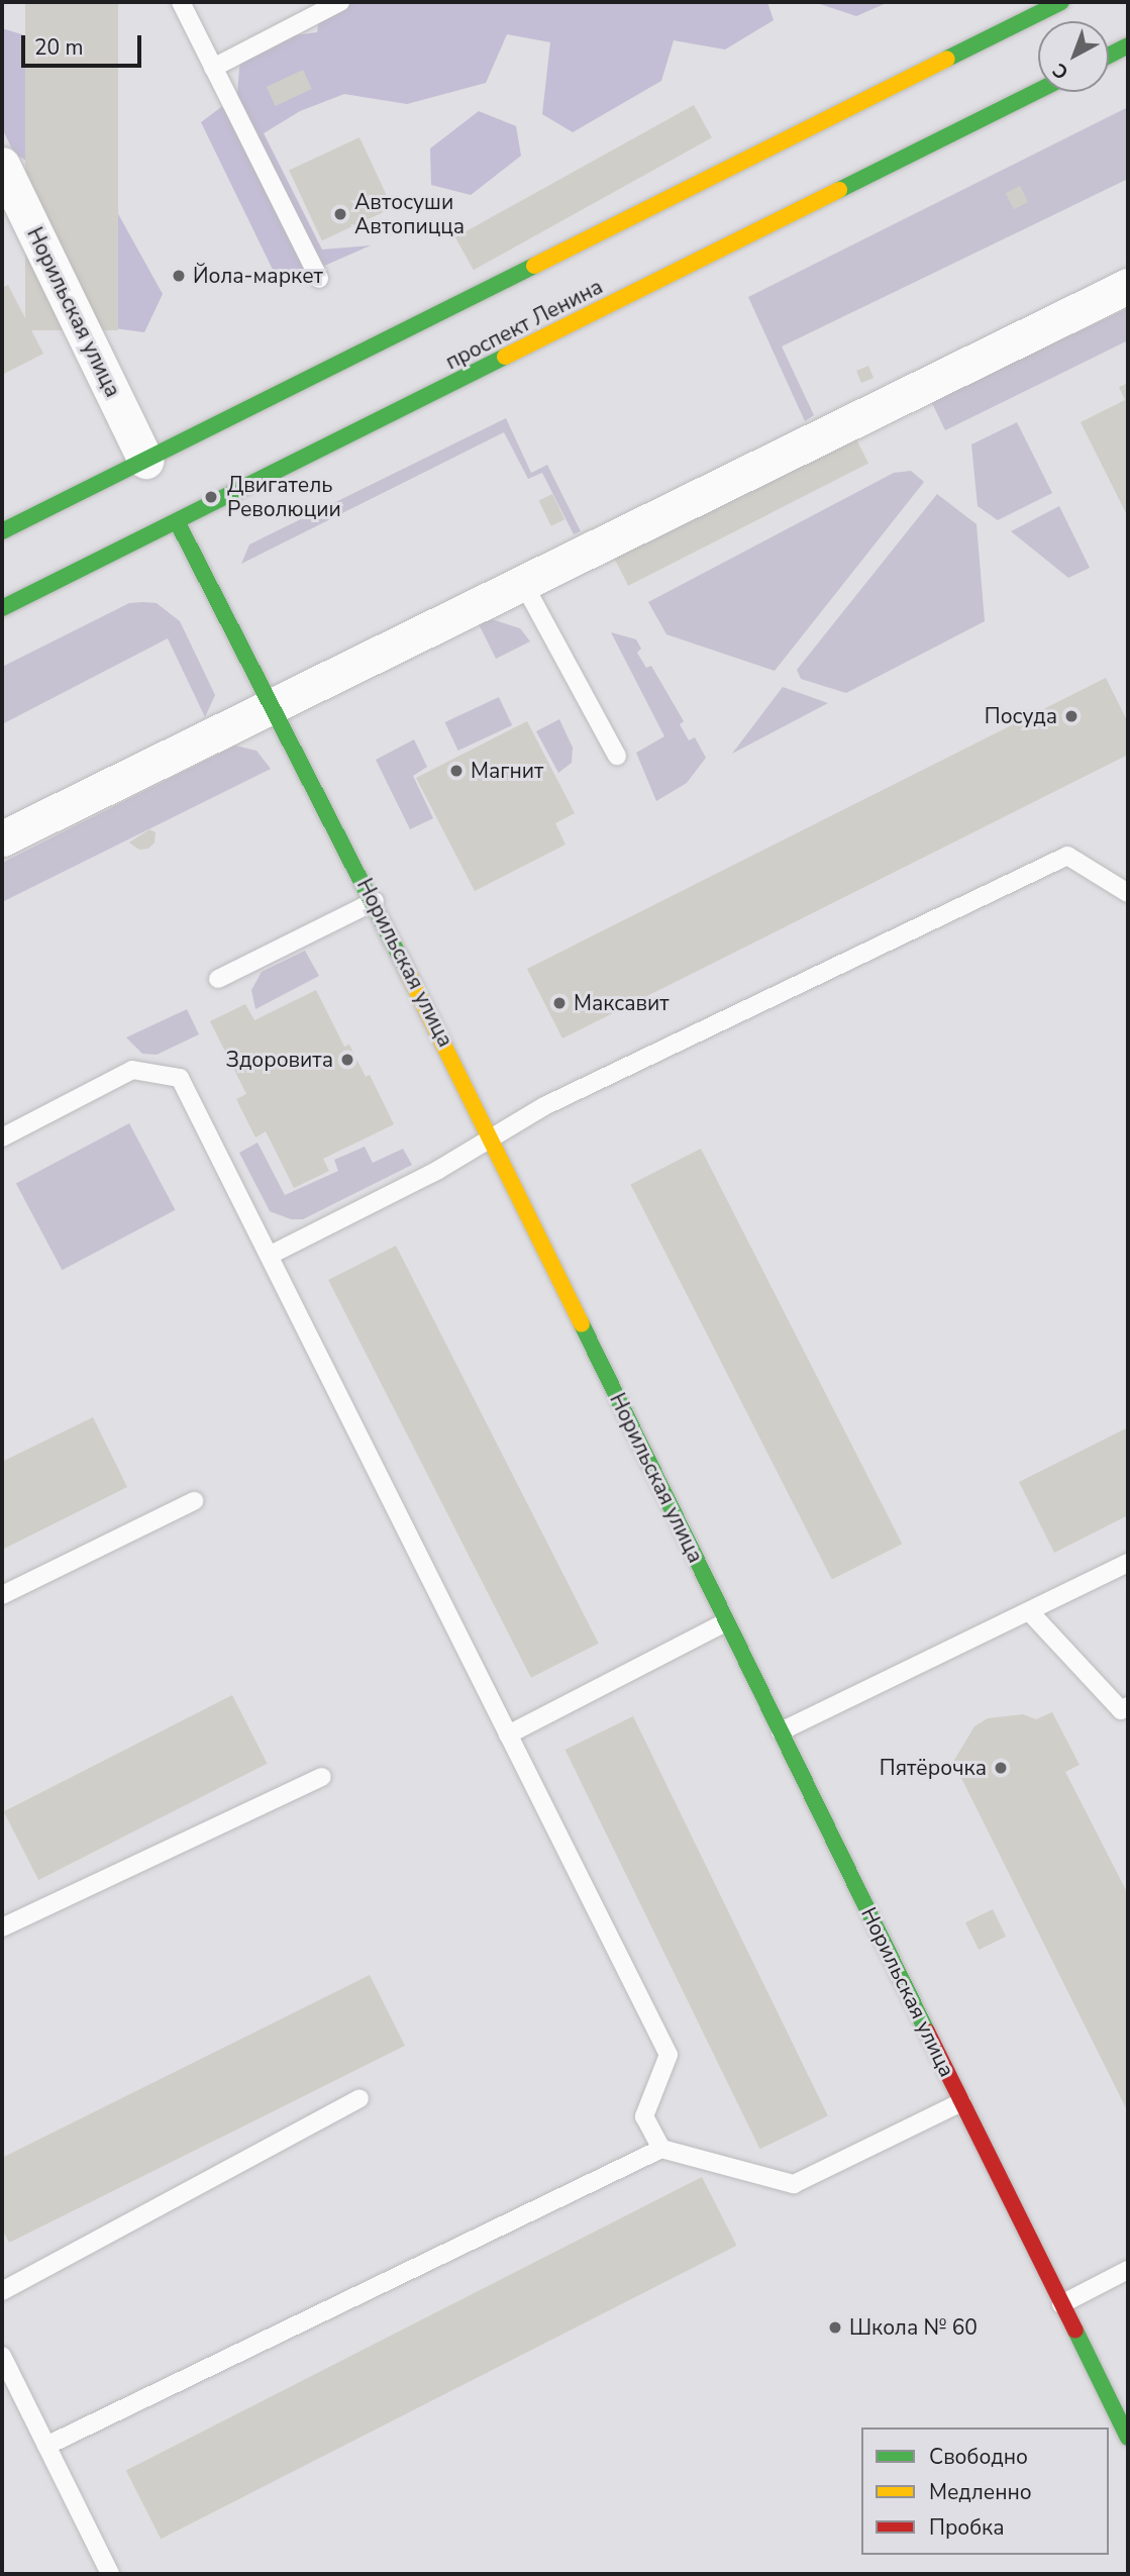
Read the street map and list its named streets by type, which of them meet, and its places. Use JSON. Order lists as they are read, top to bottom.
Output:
{
  "streets": {
    "main road": ["Норильская улица", "проспект Ленина"]
  },
  "crossings": [
    ["Норильская улица", "проспект Ленина"]
  ],
  "places": [
    "Автосуши Автопицца",
    "Йола-маркет",
    "Двигатель Революции",
    "Посуда",
    "Магнит",
    "Максавит",
    "Здоровита",
    "Пятёрочка",
    "Школа № 60"
  ],
  "legend": ["Свободно", "Медленно", "Пробка"],
  "scale_bar": "20 m",
  "north": "bottom left"
}
